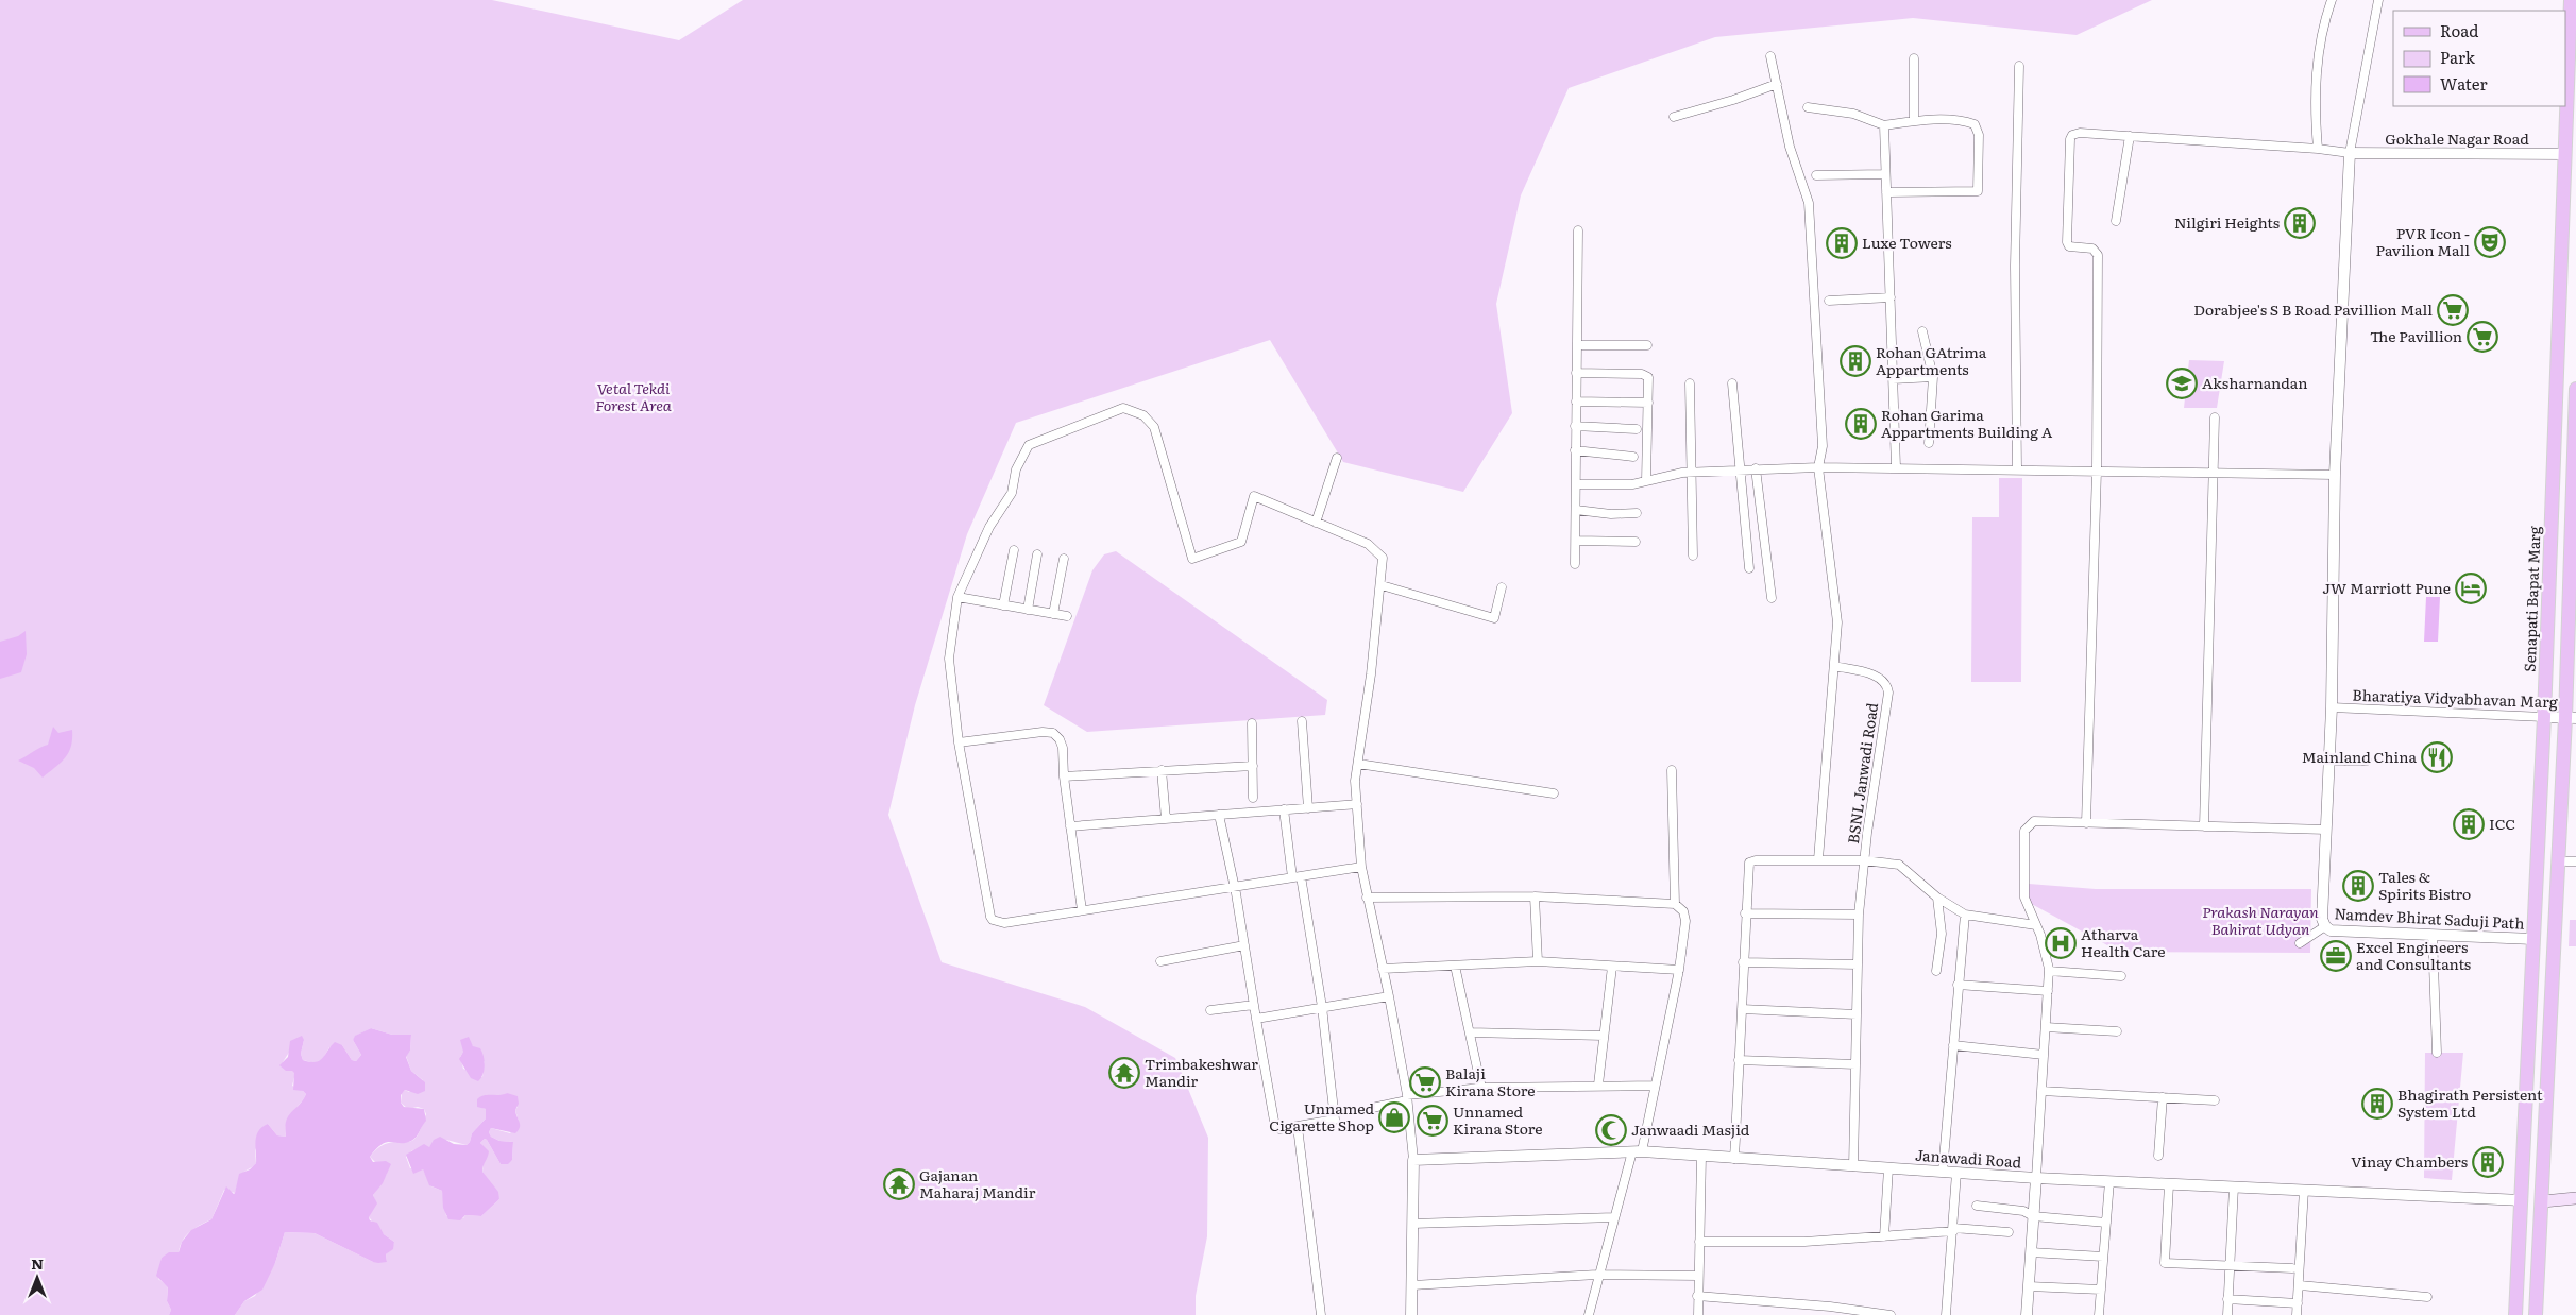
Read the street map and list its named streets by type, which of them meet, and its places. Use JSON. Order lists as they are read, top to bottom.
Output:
{
  "streets": {
    "main road": ["Senapati Bapat Marg"],
    "street": [
      "Gokhale Nagar Road",
      "Bharatiya Vidyabhavan Marg",
      "BSNL Janwadi Road",
      "Namdev Bhirat Saduji Path",
      "Janawadi Road"
    ]
  },
  "crossings": [
    ["Gokhale Nagar Road", "Senapati Bapat Marg"],
    ["Senapati Bapat Marg", "Bharatiya Vidyabhavan Marg"],
    ["Senapati Bapat Marg", "Namdev Bhirat Saduji Path"],
    ["Senapati Bapat Marg", "Janawadi Road"]
  ],
  "parks": ["Vetal Tekdi Forest Area", "Prakash Narayan Bahirat Udyan"],
  "places": {
    "building": [
      "Nilgiri Heights",
      "Luxe Towers",
      "Rohan GAtrima Appartments",
      "Rohan Garima Appartments Building A",
      "ICC",
      "Tales & Spirits Bistro",
      "Bhagirath Persistent System Ltd",
      "Vinay Chambers"
    ],
    "theatre": ["PVR Icon - Pavilion Mall"],
    "supermarket": [
      "Dorabjee's S B Road Pavillion Mall",
      "The Pavillion",
      "Balaji Kirana Store",
      "Unnamed Kirana Store"
    ],
    "school or university": ["Aksharnandan"],
    "hotel": ["JW Marriott Pune"],
    "restaurant": ["Mainland China"],
    "hospital": ["Atharva Health Care"],
    "office": ["Excel Engineers and Consultants"],
    "temple": ["Trimbakeshwar Mandir", "Gajanan Maharaj Mandir"],
    "shop": ["Unnamed Cigarette Shop"],
    "mosque": ["Janwaadi Masjid"]
  },
  "legend": ["Road", "Park", "Water"],
  "north": "top"
}
